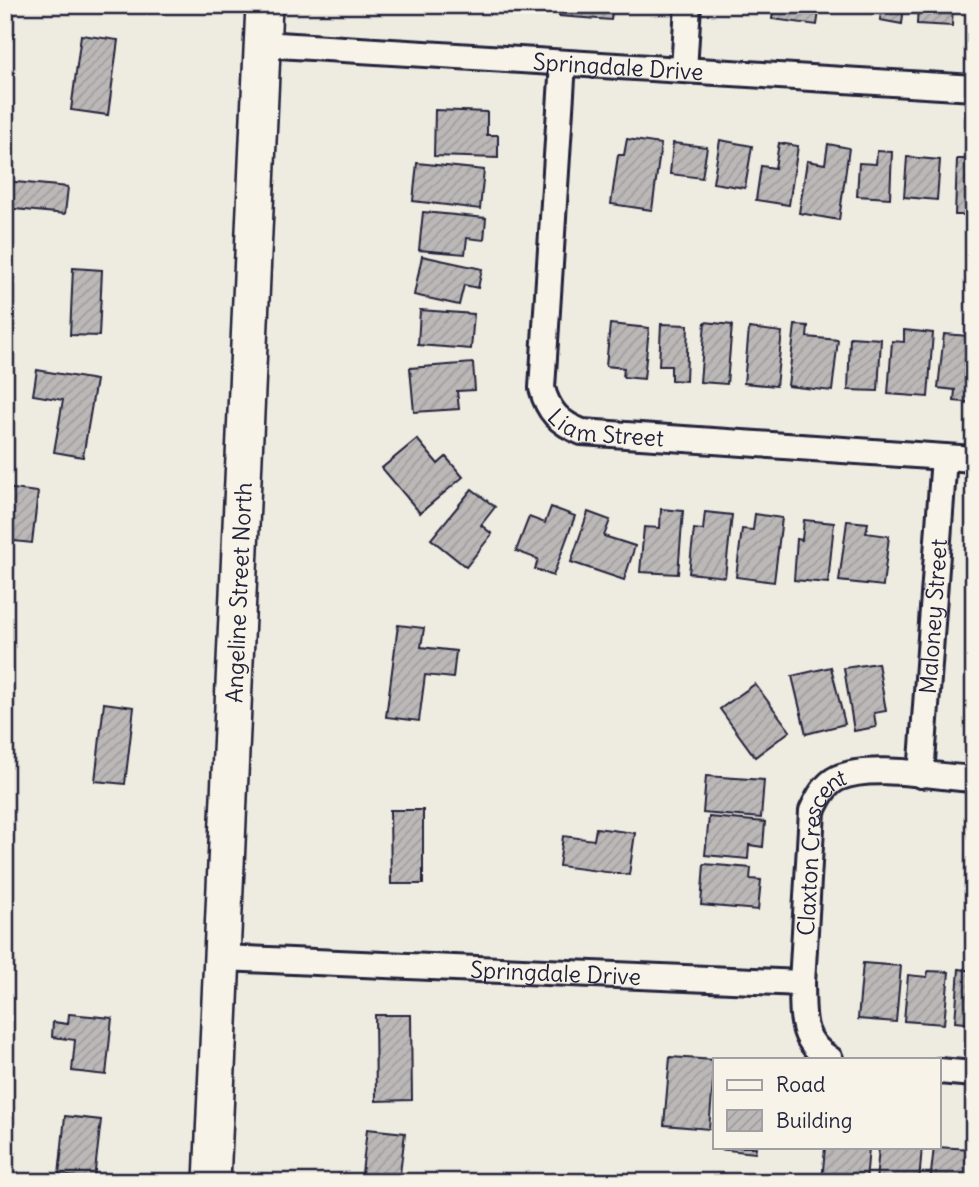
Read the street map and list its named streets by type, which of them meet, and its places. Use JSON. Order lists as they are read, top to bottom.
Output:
{
  "streets": {
    "main road": ["Angeline Street North"],
    "street": [
      "Springdale Drive",
      "Liam Street",
      "Maloney Street",
      "Claxton Crescent"
    ]
  },
  "crossings": [
    ["Springdale Drive", "Liam Street"],
    ["Springdale Drive", "Angeline Street North"],
    ["Springdale Drive", "Claxton Crescent"],
    ["Liam Street", "Maloney Street"],
    ["Maloney Street", "Claxton Crescent"]
  ],
  "legend": ["Road", "Building"]
}
